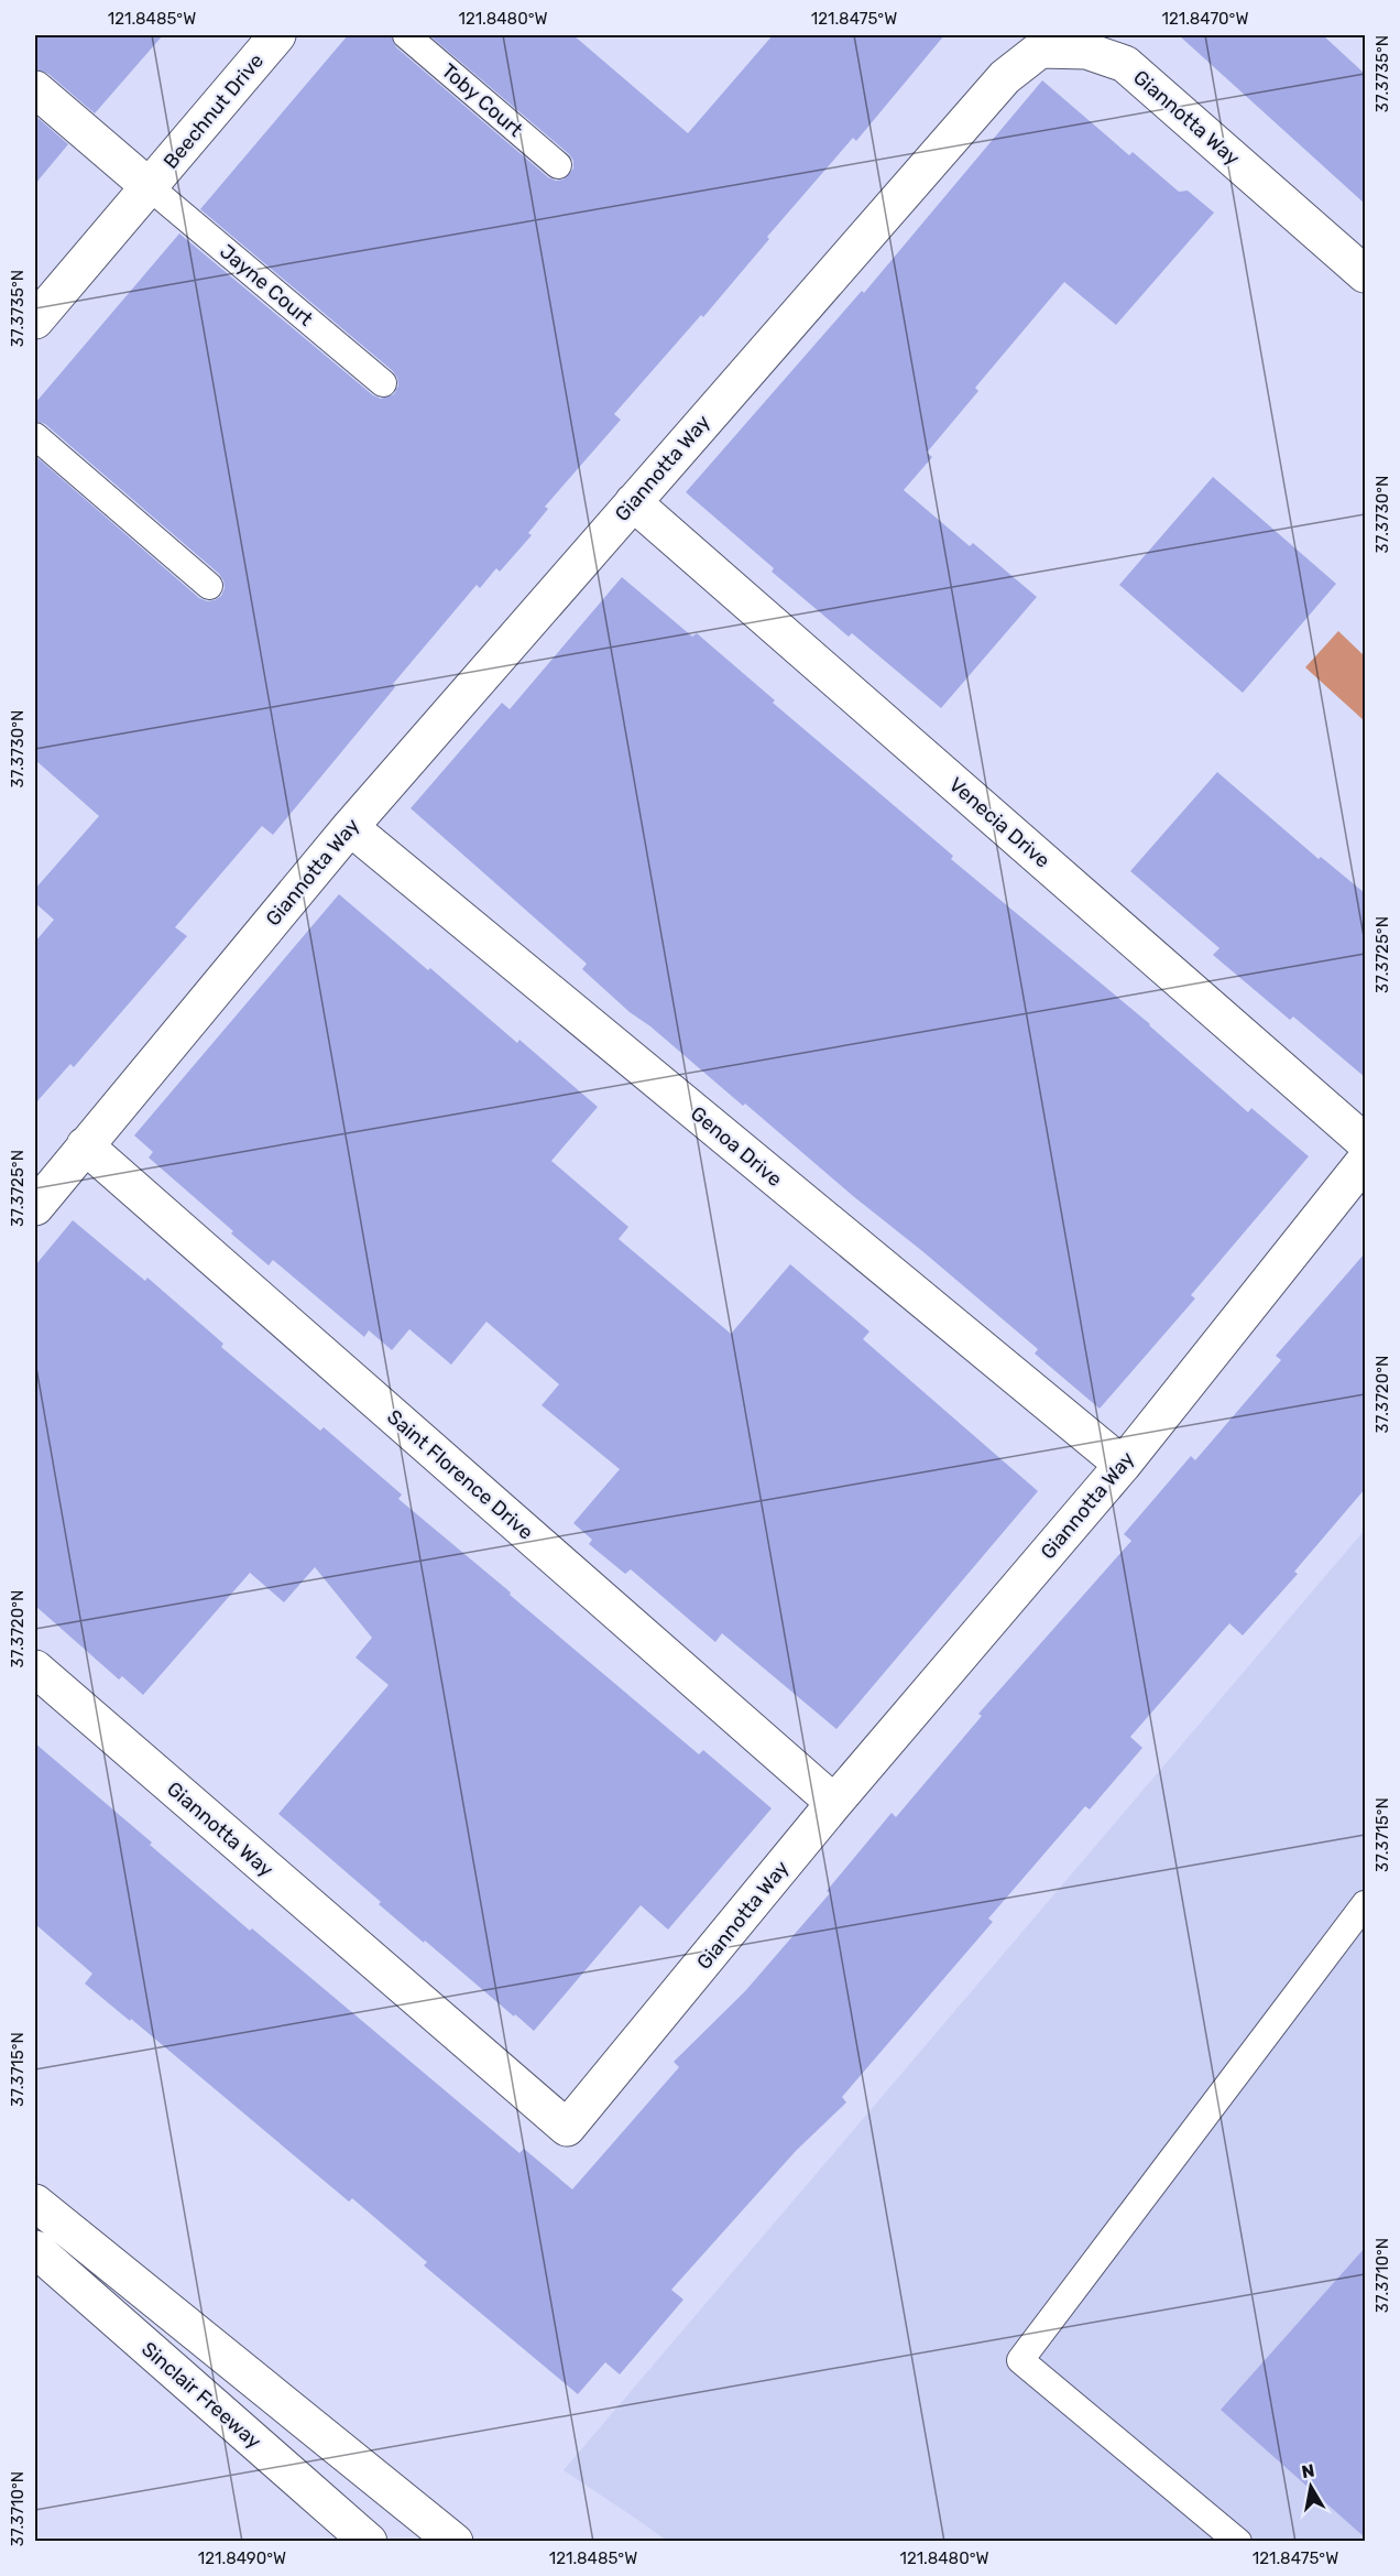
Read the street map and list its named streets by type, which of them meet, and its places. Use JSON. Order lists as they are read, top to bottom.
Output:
{
  "streets": {
    "main road": [
      "Beechnut Drive",
      "Giannotta Way",
      "Venecia Drive",
      "Genoa Drive",
      "Saint Florence Drive",
      "Sinclair Freeway"
    ],
    "lane": ["Toby Court", "Jayne Court"]
  },
  "crossings": [
    ["Beechnut Drive", "Jayne Court"],
    ["Giannotta Way", "Venecia Drive"],
    ["Giannotta Way", "Genoa Drive"],
    ["Giannotta Way", "Saint Florence Drive"]
  ],
  "north": "top",
  "coordinates": [
    "121.8485°W",
    "121.8480°W",
    "121.8475°W",
    "121.8470°W",
    "37.3735°N",
    "37.3730°N",
    "37.3725°N",
    "37.3720°N",
    "37.3715°N",
    "37.3710°N",
    "121.8490°W"
  ]
}
